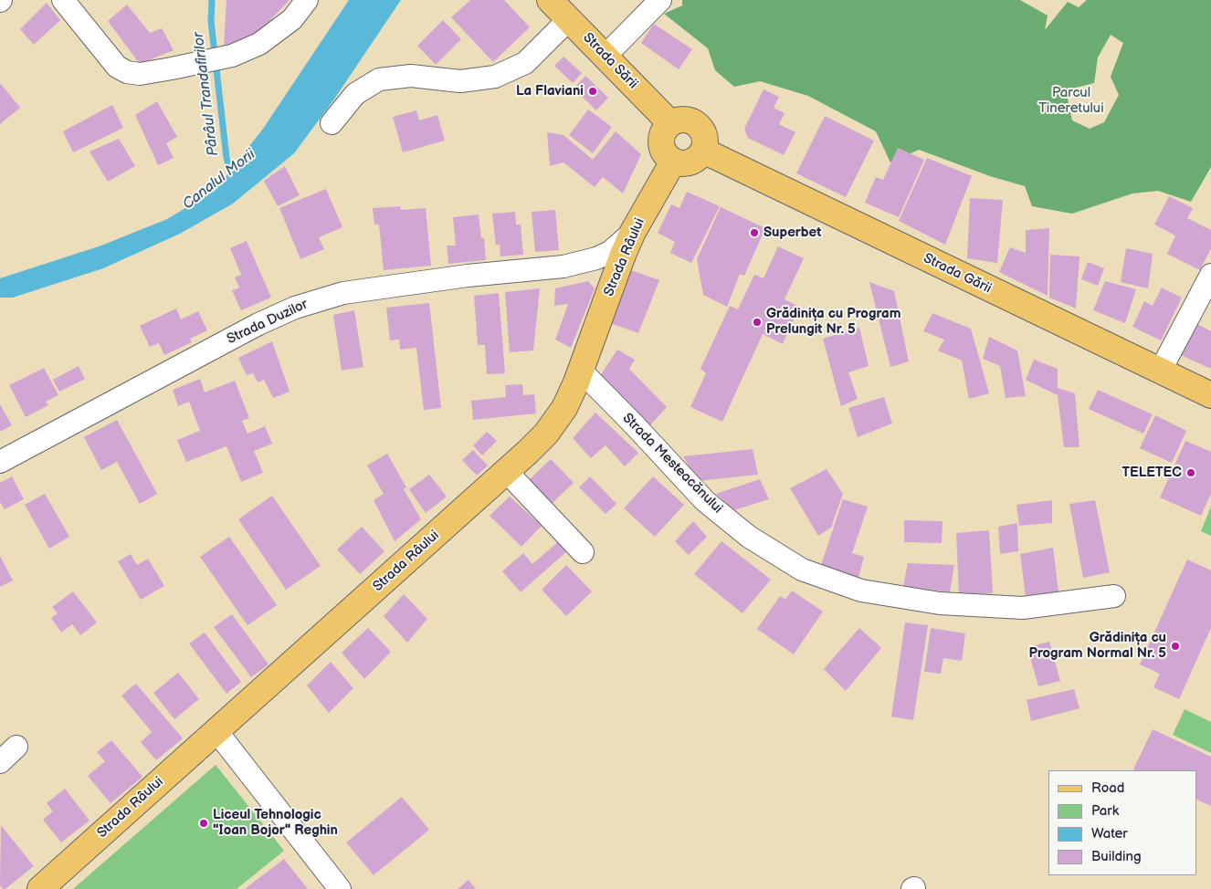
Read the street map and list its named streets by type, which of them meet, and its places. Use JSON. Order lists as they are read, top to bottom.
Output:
{
  "streets": {
    "main road": ["Strada Sării", "Strada Râului", "Strada Gării"],
    "street": ["Strada Duzilor", "Strada Mesteacănului"]
  },
  "crossings": [
    ["Strada Sării", "Strada Râului"],
    ["Strada Sării", "Strada Gării"],
    ["Strada Râului", "Strada Gării"],
    ["Strada Râului", "Strada Duzilor"],
    ["Strada Râului", "Strada Mesteacănului"]
  ],
  "water": ["Pârâul Trandafirilor", "Canalul Morii"],
  "parks": ["Parcul Tineretului"],
  "places": [
    "La Flaviani",
    "Superbet",
    "Grădinița cu Program Prelungit Nr. 5",
    "TELETEC",
    "Grădinița cu Program Normal Nr. 5",
    "Liceul Tehnologic \"Ioan Bojor\" Reghin"
  ],
  "legend": [
    "Road",
    "Park",
    "Water",
    "Building"
  ]
}
